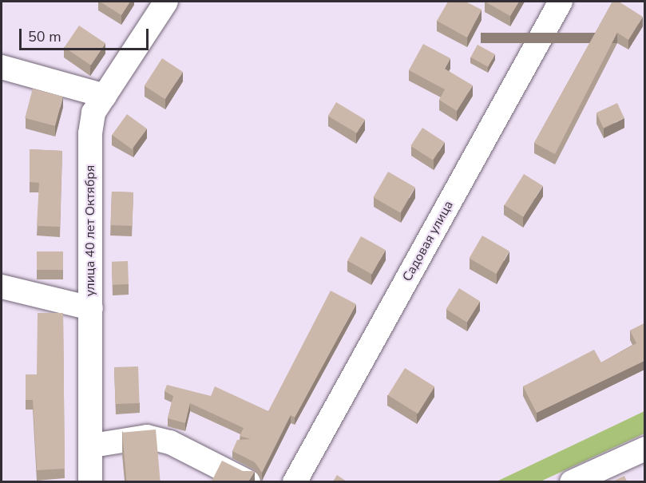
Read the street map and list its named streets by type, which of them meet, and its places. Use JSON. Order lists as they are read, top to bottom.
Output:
{
  "streets": {
    "street": ["улица 40 лет Октября", "Садовая улица"]
  },
  "scale_bar": "50 m"
}
